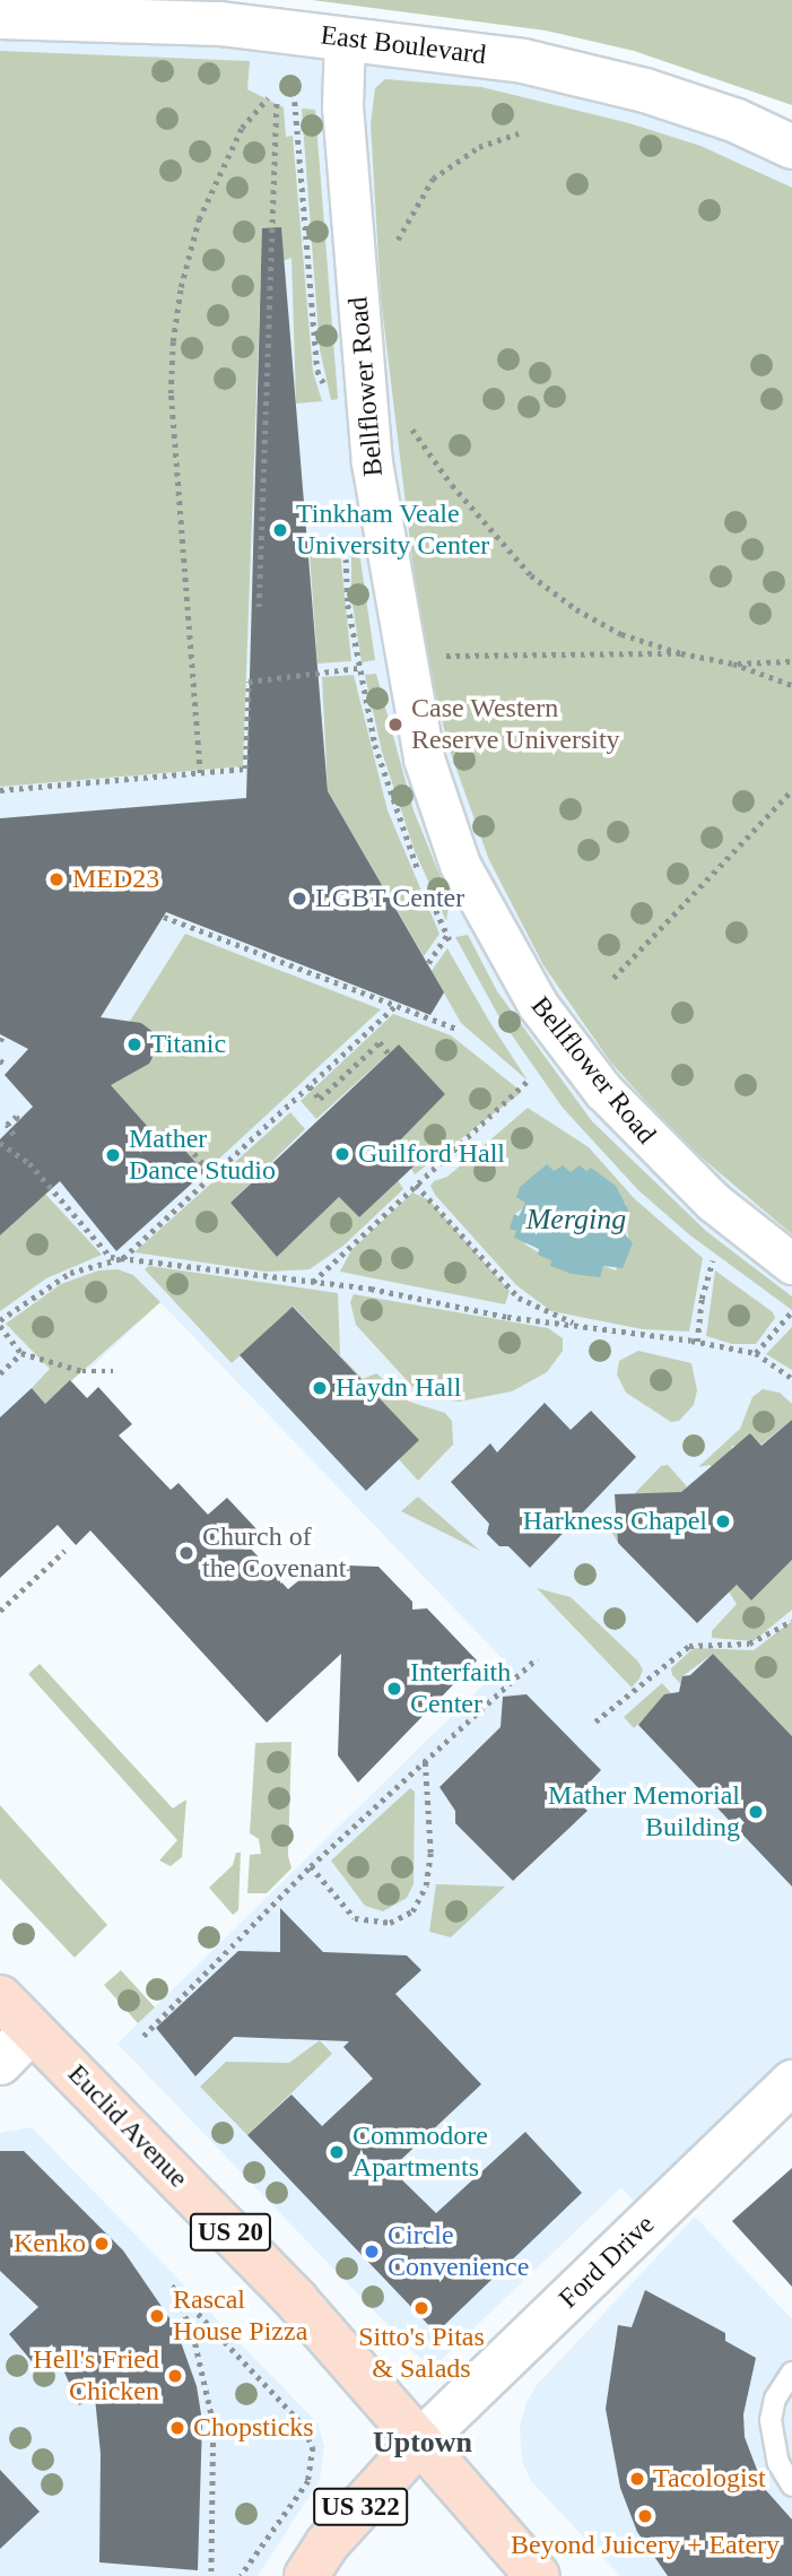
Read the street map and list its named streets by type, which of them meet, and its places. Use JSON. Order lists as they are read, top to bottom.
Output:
{
  "streets": {
    "main road": ["Euclid Avenue", "US 20", "US 322"],
    "street": ["East Boulevard", "Bellflower Road", "Ford Drive"]
  },
  "crossings": [
    ["East Boulevard", "Bellflower Road"],
    ["Euclid Avenue", "Ford Drive"],
    ["Euclid Avenue", "US 322"],
    ["Ford Drive", "US 322"]
  ],
  "districts": ["Uptown"],
  "water": ["Merging"],
  "places": [
    "Tinkham Veale University Center",
    "Case Western Reserve University",
    "MED23",
    "LGBT Center",
    "Titanic",
    "Guilford Hall",
    "Mather Dance Studio",
    "Haydn Hall",
    "Harkness Chapel",
    "Church of the Covenant",
    "Interfaith Center",
    "Mather Memorial Building",
    "Commodore Apartments",
    "Kenko",
    "Circle Convenience",
    "Sitto's Pitas & Salads",
    "Rascal House Pizza",
    "Hell's Fried Chicken",
    "Chopsticks",
    "Tacologist",
    "Beyond Juicery + Eatery"
  ]
}
